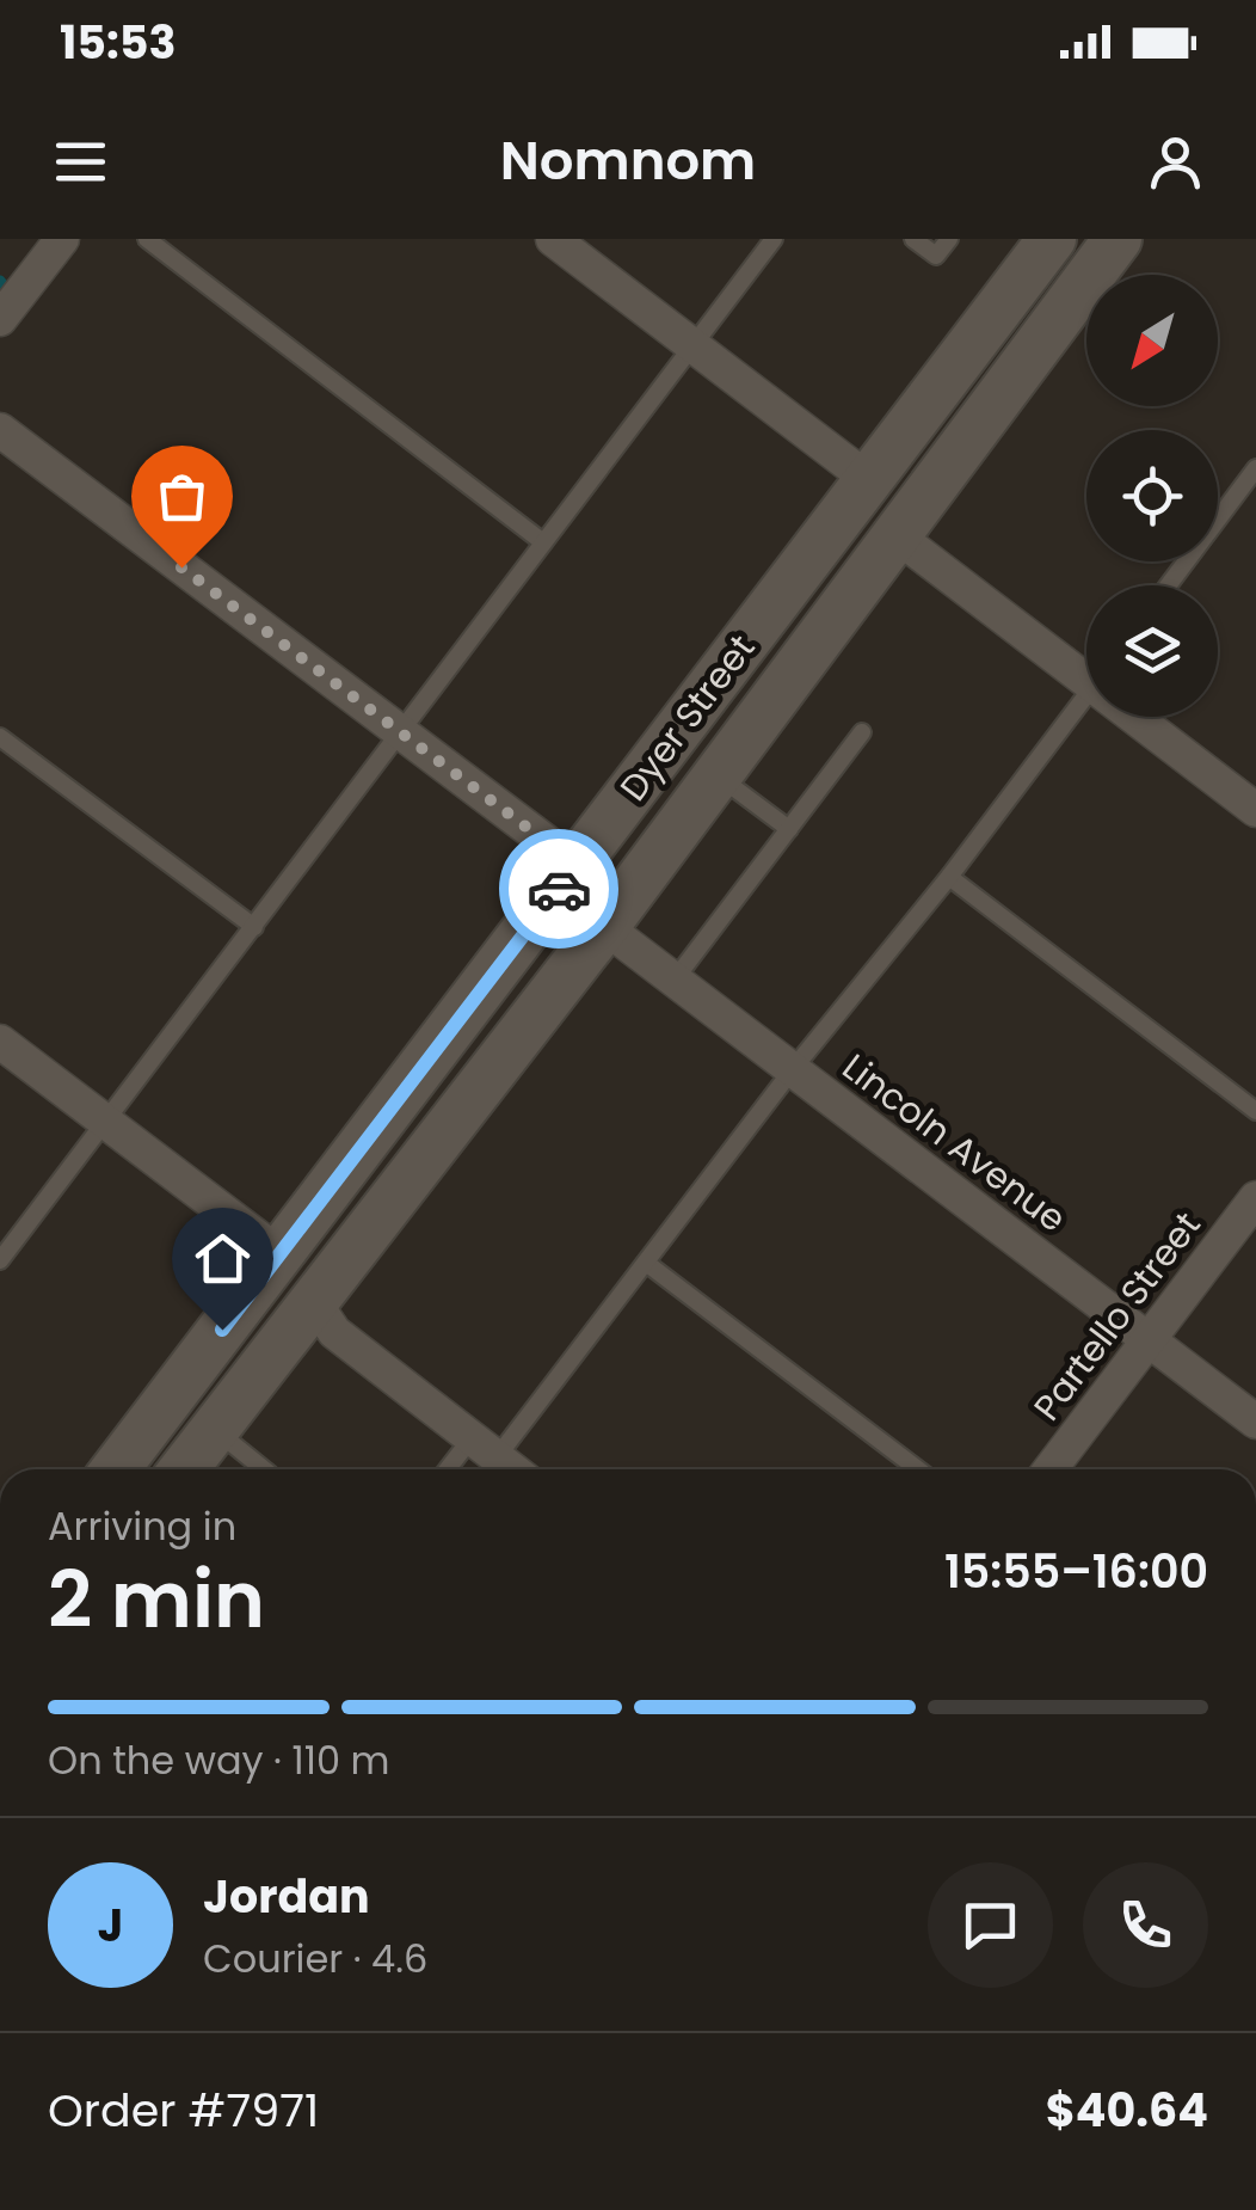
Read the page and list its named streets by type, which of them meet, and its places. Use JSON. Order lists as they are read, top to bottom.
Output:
{
  "streets": {
    "main road": ["Dyer Street"],
    "street": ["Lincoln Avenue", "Partello Street"]
  },
  "crossings": [
    ["Dyer Street", "Lincoln Avenue"],
    ["Lincoln Avenue", "Partello Street"]
  ],
  "north": "bottom left",
  "page": {
    "status": "15:53",
    "header": "Nomnom",
    "heading": ["2 min", "Arriving in", "15:55–16:00"],
    "panel": [
      "Jordan",
      "Courier · 4.6",
      "Order #7971",
      "$40.64"
    ],
    "bar": "On the way · 110 m",
    "round": "J"
  }
}
